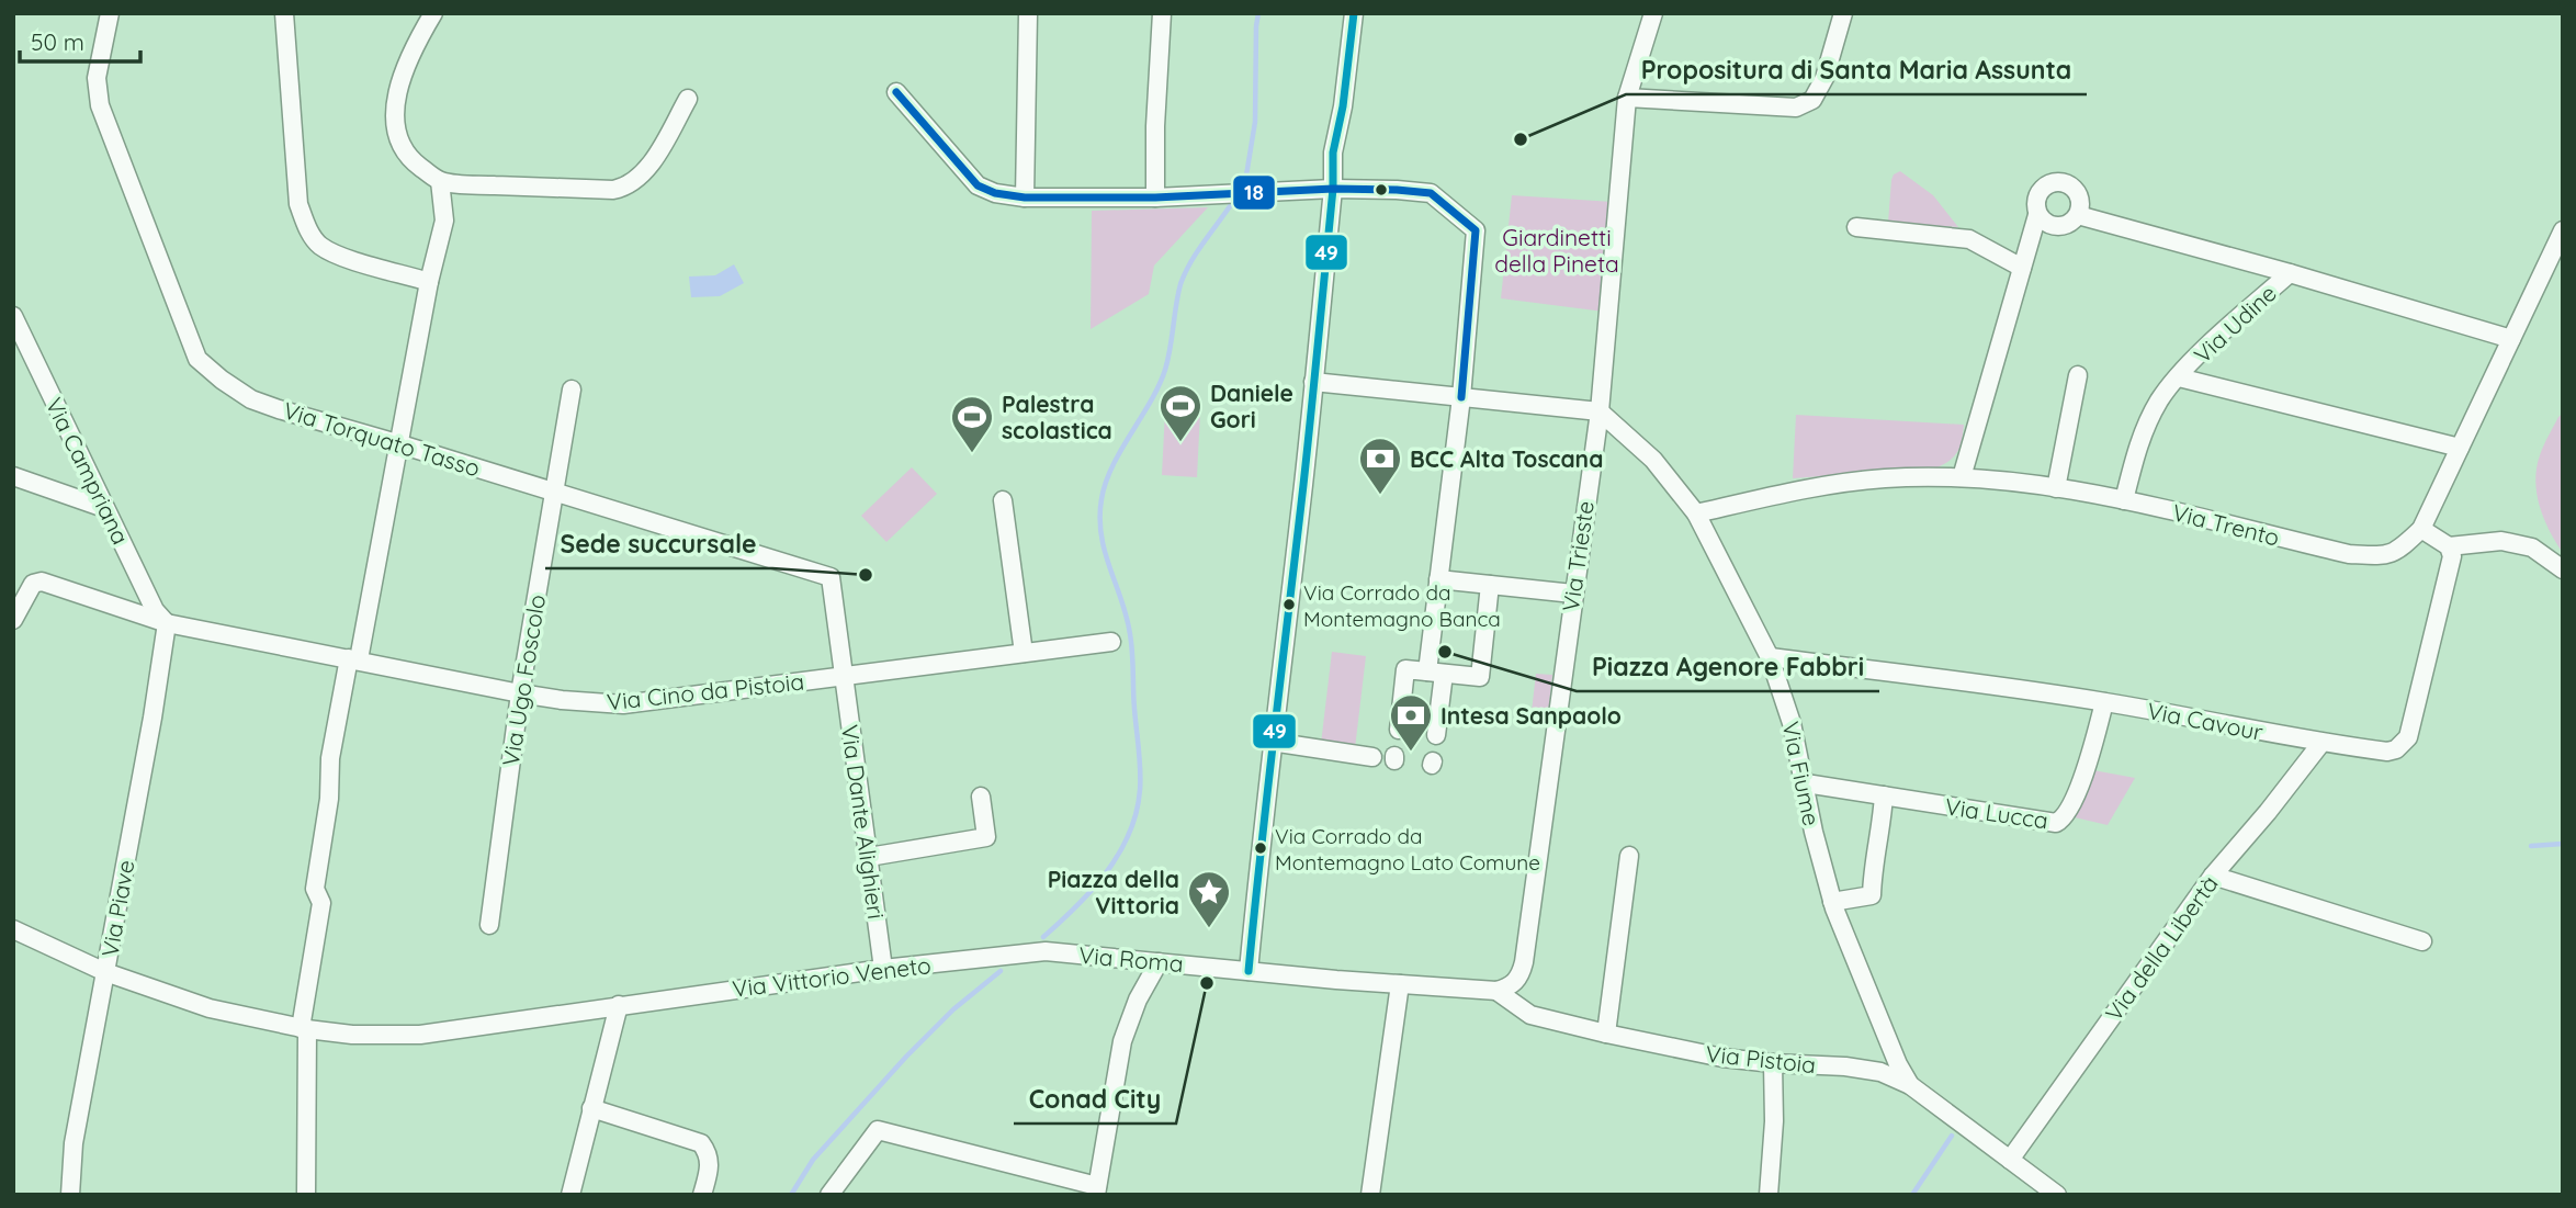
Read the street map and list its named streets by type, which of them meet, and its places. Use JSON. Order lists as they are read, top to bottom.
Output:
{
  "streets": {
    "street": [
      "Via Udine",
      "Via Torquato Tasso",
      "Via Campriana",
      "Via Trento",
      "Via Trieste",
      "Via Ugo Foscolo",
      "Via Cino da Pistoia",
      "Via Cavour",
      "Via Fiume",
      "Via Lucca",
      "Via Dante Alighieri",
      "Via Piave",
      "Via della Libertà",
      "Via Roma",
      "Via Vittorio Veneto",
      "Via Pistoia"
    ]
  },
  "crossings": [
    ["Via Udine", "Via Trento"],
    ["Via Torquato Tasso", "Via Ugo Foscolo"],
    ["Via Torquato Tasso", "Via Cino da Pistoia"],
    ["Via Torquato Tasso", "Via Dante Alighieri"],
    ["Via Campriana", "Via Cino da Pistoia"],
    ["Via Campriana", "Via Piave"],
    ["Via Trento", "Via Fiume"],
    ["Via Trieste", "Via Fiume"],
    ["Via Trieste", "Via Pistoia"],
    ["Via Ugo Foscolo", "Via Cino da Pistoia"],
    ["Via Cino da Pistoia", "Via Dante Alighieri"],
    ["Via Cino da Pistoia", "Via Piave"],
    ["Via Cavour", "Via Fiume"],
    ["Via Cavour", "Via Lucca"],
    ["Via Cavour", "Via della Libertà"],
    ["Via Fiume", "Via Lucca"],
    ["Via Fiume", "Via Pistoia"],
    ["Via Dante Alighieri", "Via Vittorio Veneto"],
    ["Via Piave", "Via Vittorio Veneto"],
    ["Via della Libertà", "Via Pistoia"],
    ["Via Roma", "Via Vittorio Veneto"]
  ],
  "parks": ["Giardinetti della Pineta"],
  "places": {
    "other": [
      "Propositura di Santa Maria Assunta",
      "Sede succursale",
      "Via Corrado da Montemagno Banca",
      "Piazza Agenore Fabbri",
      "Via Corrado da Montemagno Lato Comune",
      "Conad City"
    ],
    "sports": ["Daniele Gori", "Palestra scolastica"],
    "bank": ["BCC Alta Toscana", "Intesa Sanpaolo"],
    "place": ["Piazza della Vittoria"]
  },
  "lines": ["transit line 49", "transit line 18"],
  "scale_bar": "50 m"
}
